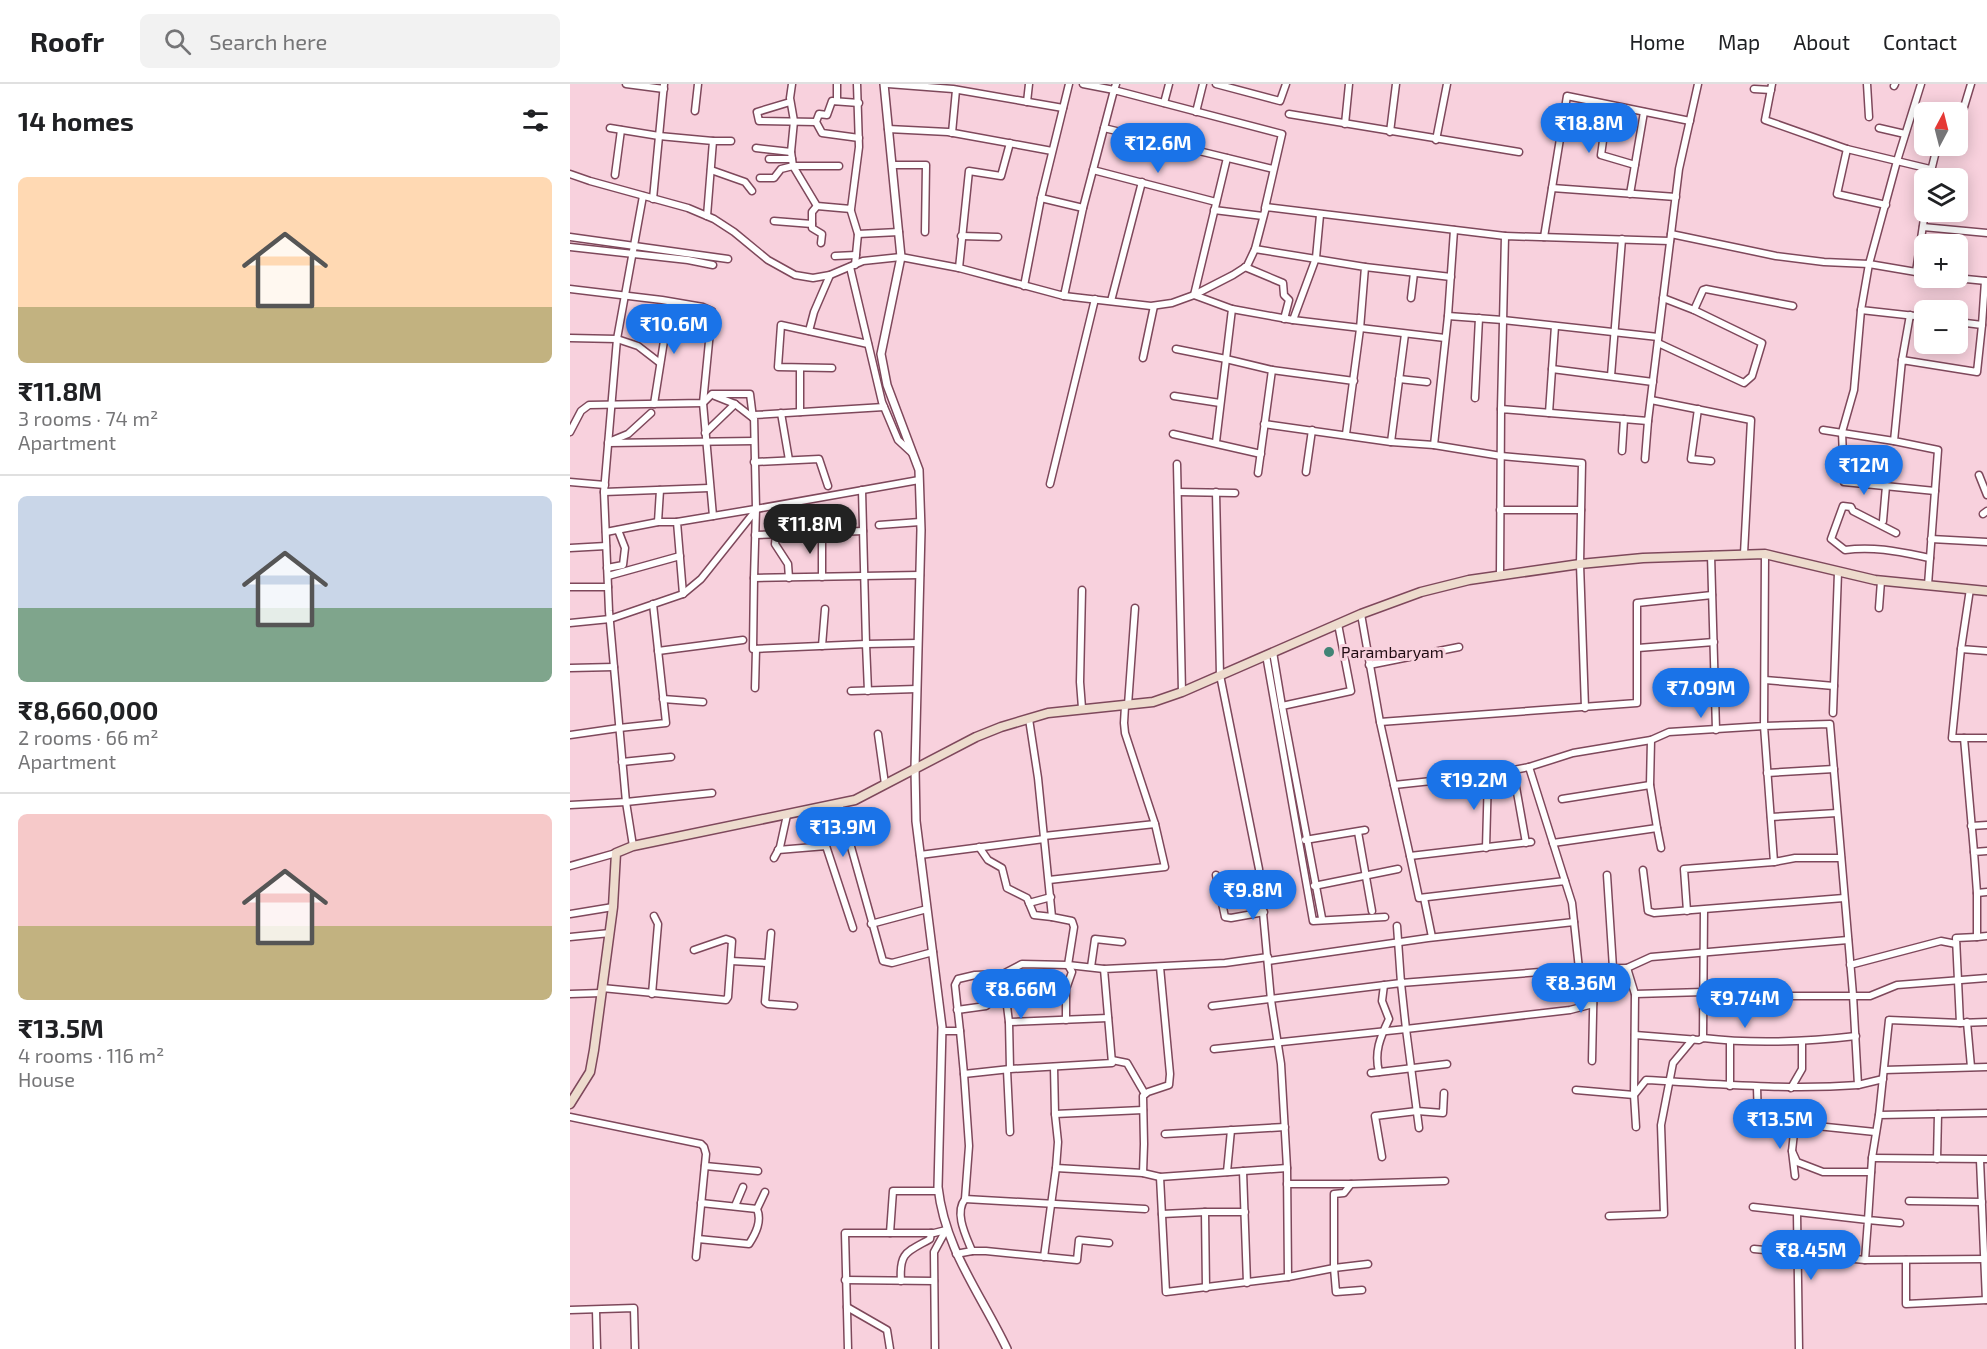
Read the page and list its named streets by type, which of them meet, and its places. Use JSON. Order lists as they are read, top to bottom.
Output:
{
  "places": ["Parambaryam"],
  "north": "top",
  "page": {
    "header": "Roofr",
    "search": "Search here",
    "nav": [
      "Home",
      "Map",
      "About",
      "Contact"
    ],
    "heading": "14 homes",
    "map_buttons": ["+", "−"],
    "price": [
      "₹18.8M",
      "₹12.6M",
      "₹10.6M",
      "₹12M",
      "₹11.8M",
      "₹7.09M",
      "₹19.2M",
      "₹13.9M",
      "₹9.8M",
      "₹8.36M",
      "₹8.66M",
      "₹9.74M",
      "₹13.5M",
      "₹8.45M"
    ],
    "list": [
      {
        "name": "₹11.8M",
        "note": "3 rooms · 74 m² · Apartment"
      },
      {
        "name": "₹8,660,000",
        "note": "2 rooms · 66 m² · Apartment"
      },
      {
        "name": "₹13.5M",
        "note": "4 rooms · 116 m² · House"
      }
    ]
  }
}
